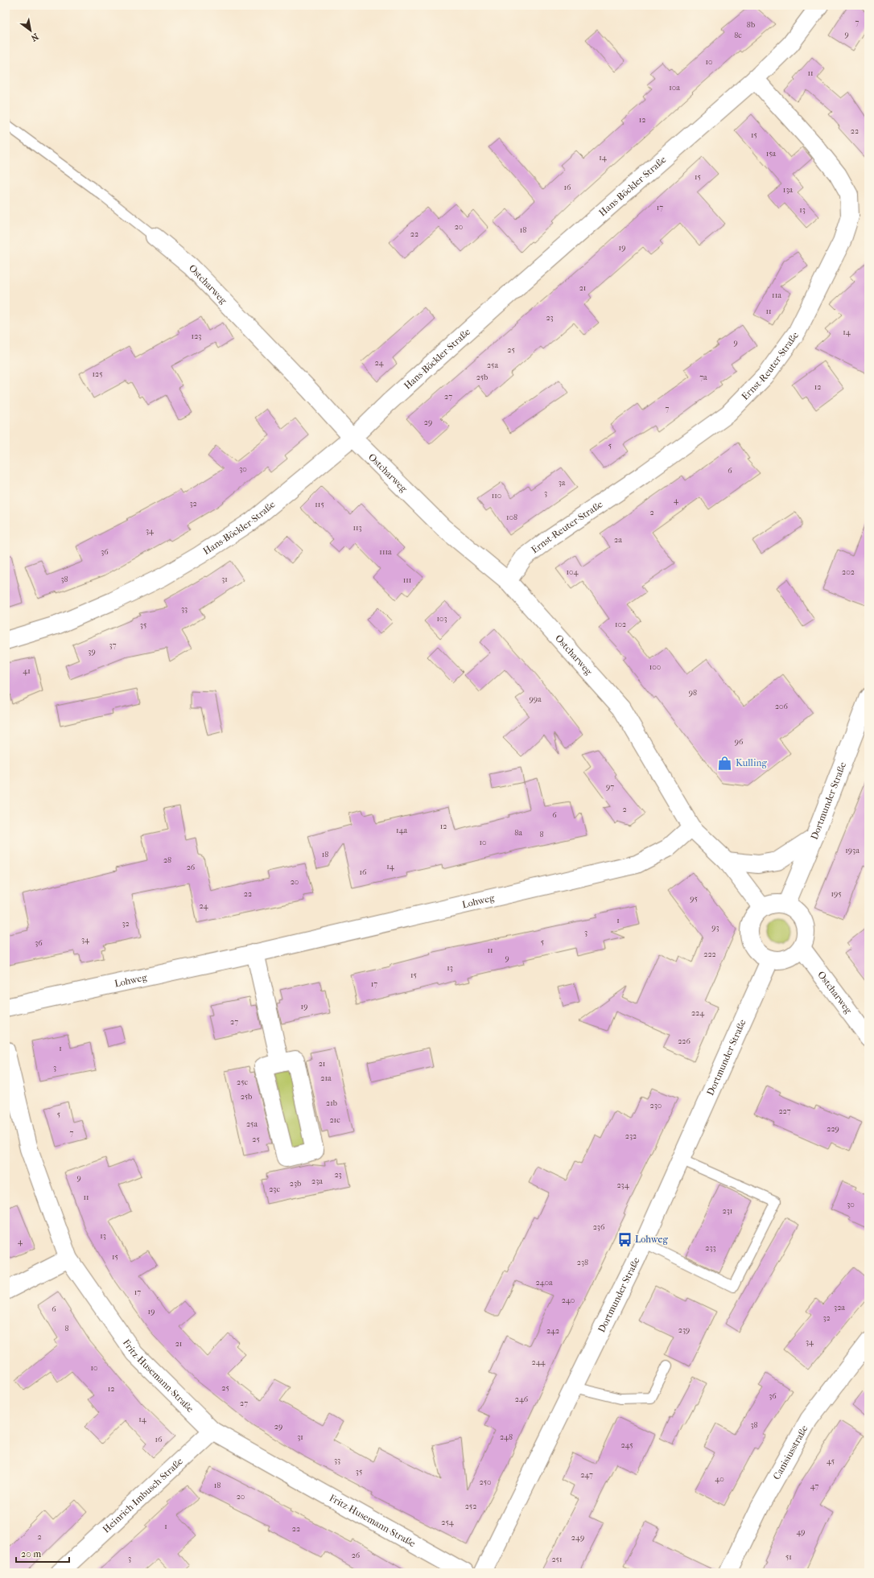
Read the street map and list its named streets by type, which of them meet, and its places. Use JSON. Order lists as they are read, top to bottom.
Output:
{
  "streets": {
    "street": [
      "Hans-Böckler-Straße",
      "Ostcharweg",
      "Ernst-Reuter-Straße",
      "Dortmunder Straße",
      "Lohweg",
      "Fritz-Husemann-Straße",
      "Canisiusstraße",
      "Heinrich-Imbusch-Straße"
    ]
  },
  "crossings": [
    ["Hans-Böckler-Straße", "Ostcharweg"],
    ["Hans-Böckler-Straße", "Ernst-Reuter-Straße"],
    ["Ostcharweg", "Ernst-Reuter-Straße"],
    ["Ostcharweg", "Dortmunder Straße"],
    ["Ostcharweg", "Lohweg"],
    ["Fritz-Husemann-Straße", "Heinrich-Imbusch-Straße"]
  ],
  "places": {
    "shop": ["Kulling"],
    "bus stop": ["Lohweg"]
  },
  "house_numbers": [
    "7",
    "8b",
    "9",
    "8c",
    "10",
    "11",
    "10a",
    "12",
    "22",
    "15",
    "15a",
    "14",
    "15",
    "16",
    "13a",
    "17",
    "13",
    "20",
    "18",
    "22",
    "19",
    "21",
    "11a",
    "11",
    "23",
    "14",
    "123",
    "9",
    "25",
    "24",
    "25a",
    "125",
    "25b",
    "7a",
    "12",
    "27",
    "7",
    "29",
    "5",
    "30",
    "6",
    "3a",
    "3",
    "110",
    "4",
    "32",
    "115",
    "2",
    "108",
    "113",
    "34",
    "2a",
    "36",
    "111a",
    "104",
    "202",
    "38",
    "31",
    "111",
    "33",
    "103",
    "102",
    "35",
    "37",
    "39",
    "100",
    "41",
    "98",
    "99a",
    "206",
    "96",
    "97",
    "2",
    "6",
    "12",
    "14a",
    "8a",
    "8",
    "10",
    "193a",
    "18",
    "28",
    "14",
    "26",
    "16",
    "20",
    "22",
    "195",
    "95",
    "24",
    "1",
    "32",
    "93",
    "3",
    "34",
    "5",
    "36",
    "11",
    "222",
    "9",
    "13",
    "15",
    "17",
    "19",
    "224",
    "27",
    "226",
    "1",
    "21",
    "3",
    "21a",
    "25c",
    "25b",
    "21b",
    "230",
    "227",
    "5",
    "21c",
    "25a",
    "229",
    "7",
    "232",
    "25",
    "23",
    "9",
    "23a",
    "23b",
    "234",
    "23c",
    "11",
    "30",
    "231",
    "236",
    "13",
    "4",
    "233",
    "15",
    "238",
    "240a",
    "17",
    "240",
    "32a",
    "6",
    "19",
    "32",
    "8",
    "239",
    "242",
    "34",
    "21",
    "244",
    "10",
    "25",
    "12",
    "36",
    "246",
    "27",
    "14",
    "38",
    "29",
    "31",
    "248",
    "16",
    "245",
    "33",
    "45",
    "35",
    "247",
    "40",
    "250",
    "18",
    "47",
    "20",
    "252",
    "254",
    "1",
    "22",
    "49",
    "2",
    "249",
    "26",
    "51",
    "3",
    "251"
  ],
  "scale_bar": "20 m",
  "north": "bottom right"
}
